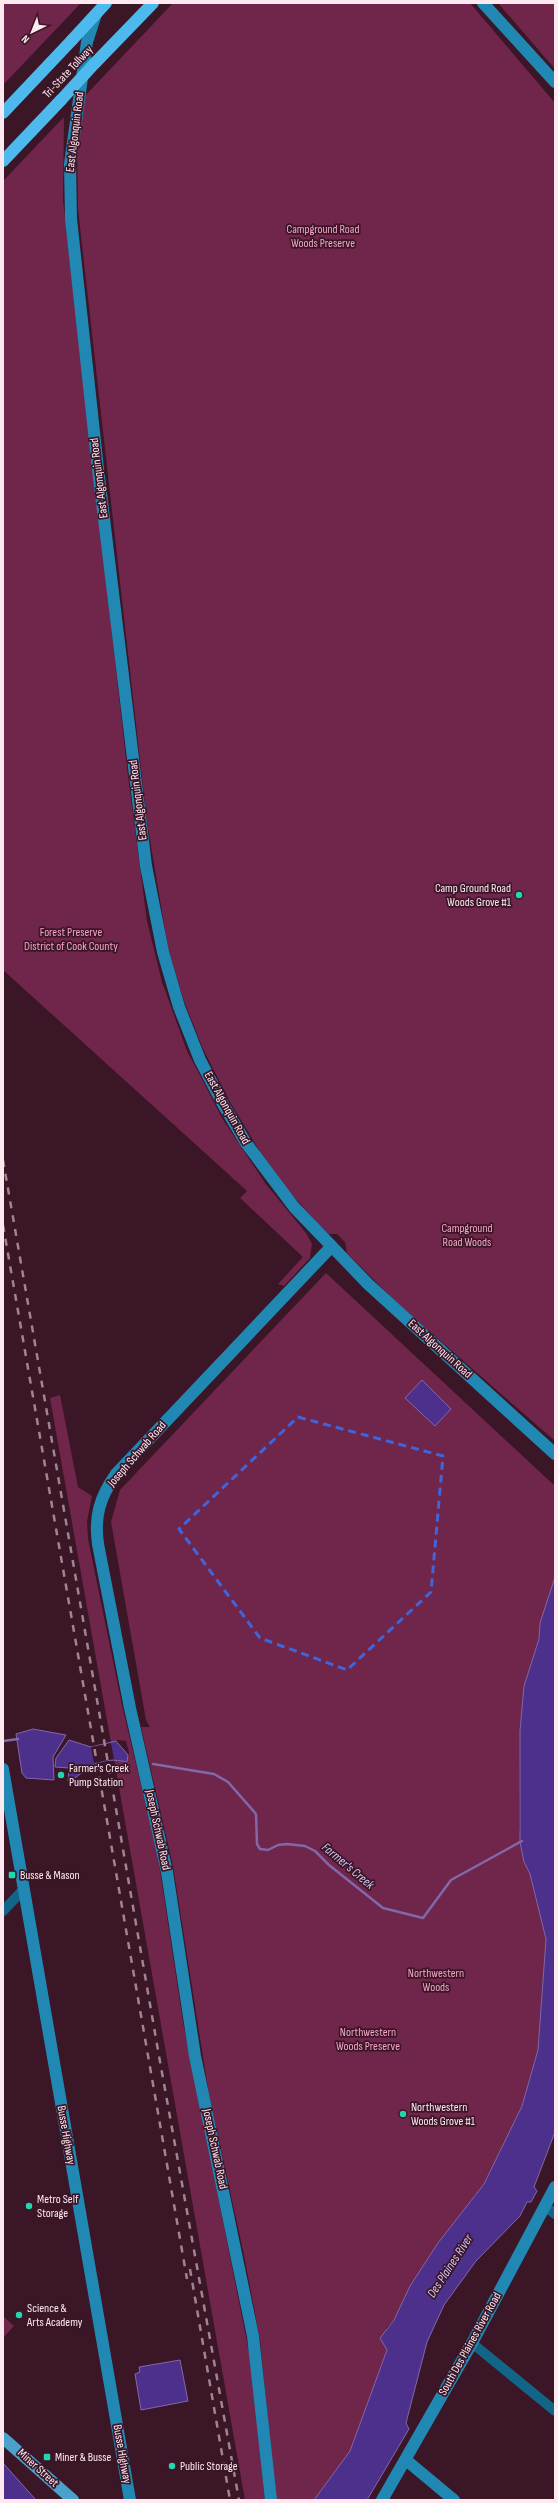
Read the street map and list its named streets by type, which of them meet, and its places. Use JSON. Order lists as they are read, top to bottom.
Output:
{
  "streets": {
    "highway": ["Tri-State Tollway"],
    "main road": [
      "East Algonquin Road",
      "Joseph Schwab Road",
      "Busse Highway",
      "South Des Plaines River Road",
      "Miner Street"
    ]
  },
  "crossings": [
    ["East Algonquin Road", "Joseph Schwab Road"]
  ],
  "water": ["Farmer's Creek", "Des Plaines River"],
  "parks": [
    "Campground Road Woods Preserve",
    "Forest Preserve District of Cook County",
    "Campground Road Woods",
    "Northwestern Woods",
    "Northwestern Woods Preserve"
  ],
  "places": {
    "other": [
      "Camp Ground Road Woods Grove #1",
      "Farmer's Creek Pump Station",
      "Northwestern Woods Grove #1",
      "Metro Self Storage",
      "Science & Arts Academy",
      "Public Storage"
    ],
    "transit": ["Busse & Mason", "Miner & Busse"]
  },
  "north": "bottom left"
}
